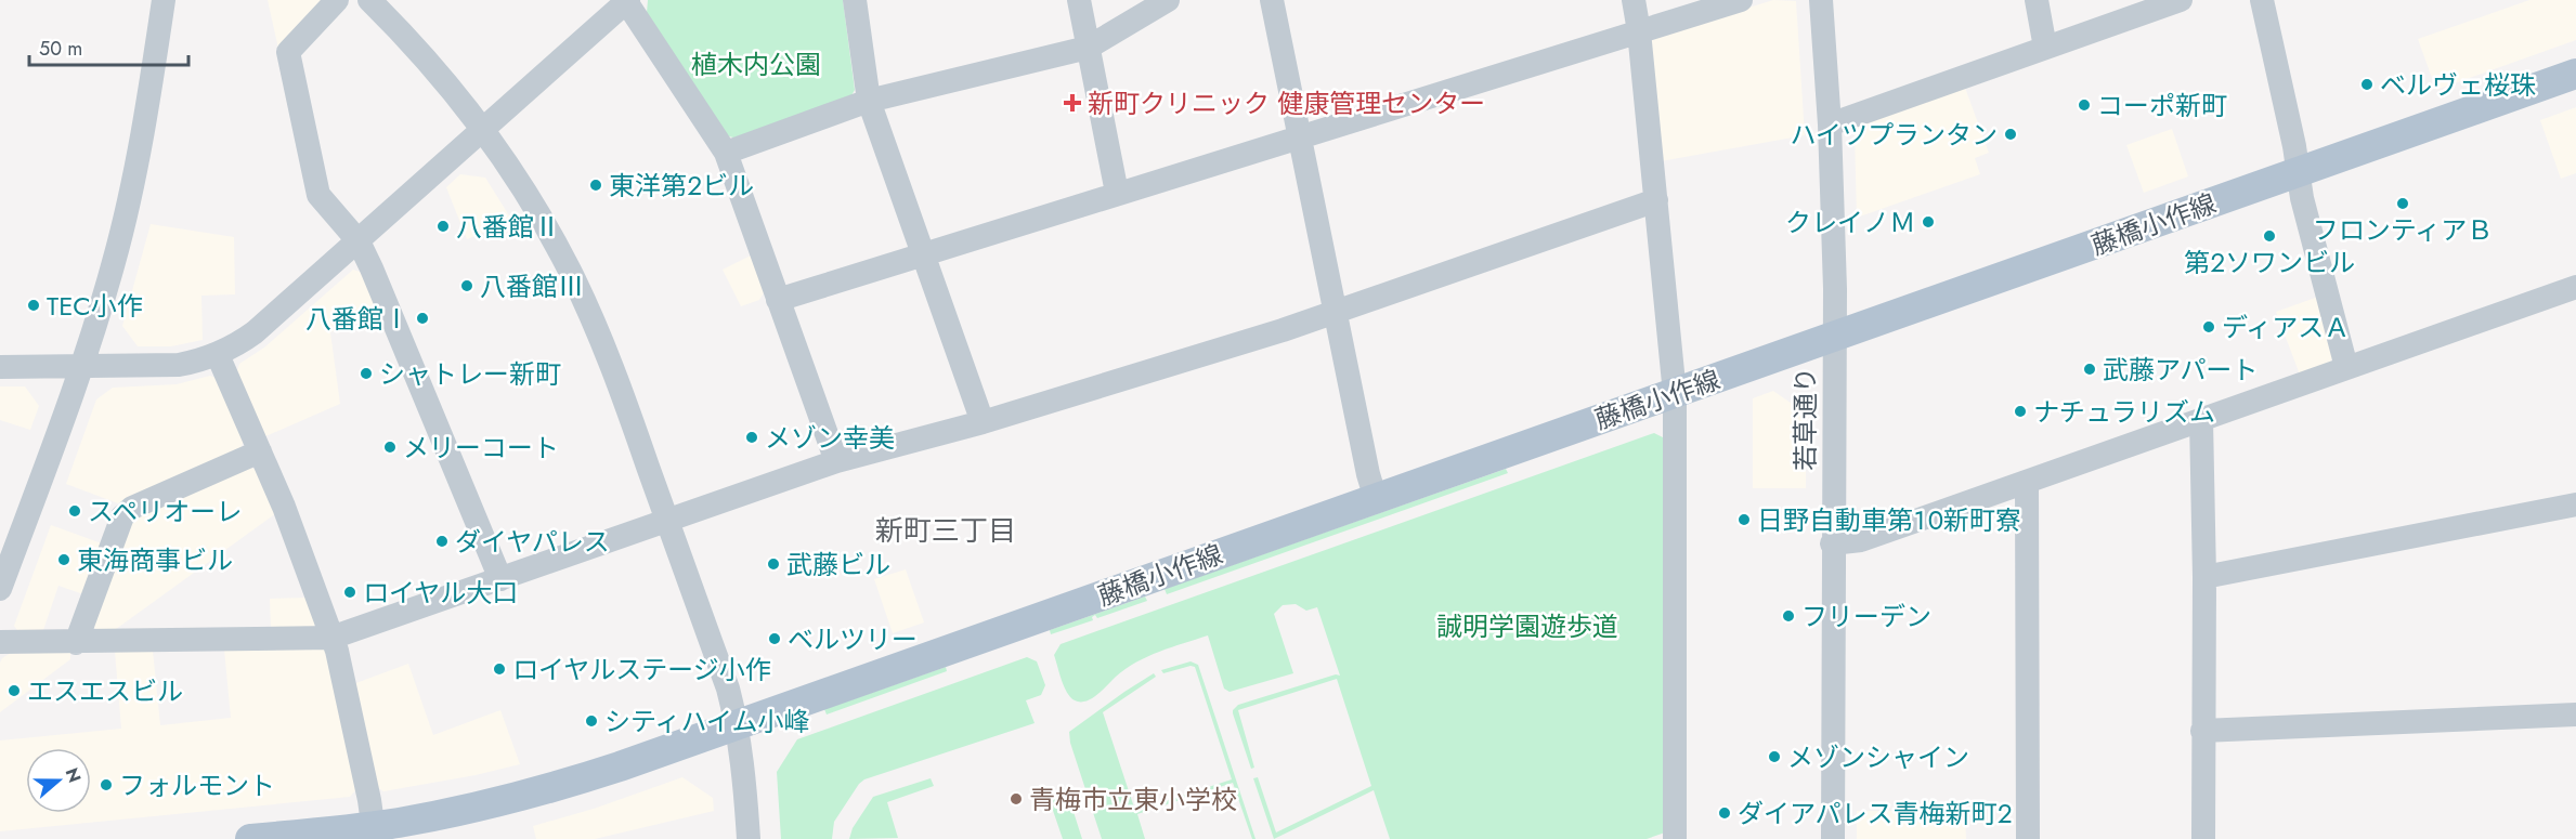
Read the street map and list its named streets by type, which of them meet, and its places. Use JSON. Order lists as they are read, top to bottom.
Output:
{
  "streets": {
    "main road": ["藤橋小作線"],
    "street": ["若草通り"]
  },
  "crossings": [
    ["藤橋小作線", "若草通り"]
  ],
  "districts": ["新町三丁目"],
  "parks": ["植木内公園", "誠明学園遊歩道"],
  "places": {
    "other": [
      "ベルヴェ桜珠",
      "コーポ新町",
      "ハイツプランタン",
      "東洋第２ビル",
      "フロンティアＢ",
      "クレイノＭ",
      "八番館Ⅱ",
      "第２ソワンビル",
      "八番館Ⅲ",
      "TEC小作",
      "八番館Ⅰ",
      "ディアスＡ",
      "武藤アパート",
      "シャトレー新町",
      "ナチュラリズム",
      "メゾン幸美",
      "メリーコート",
      "スペリオーレ",
      "日野自動車第１０新町寮",
      "ダイヤパレス",
      "東海商事ビル",
      "武藤ビル",
      "ロイヤル大口",
      "フリーデン",
      "ベルツリー",
      "ロイヤルステージ小作",
      "エスエスビル",
      "シティハイム小峰",
      "メゾンシャイン",
      "フォルモント",
      "青梅市立東小学校",
      "ダイアパレス青梅新町２"
    ],
    "health": ["新町クリニック 健康管理センター"]
  },
  "scale_bar": "50 m",
  "north": "right"
}
